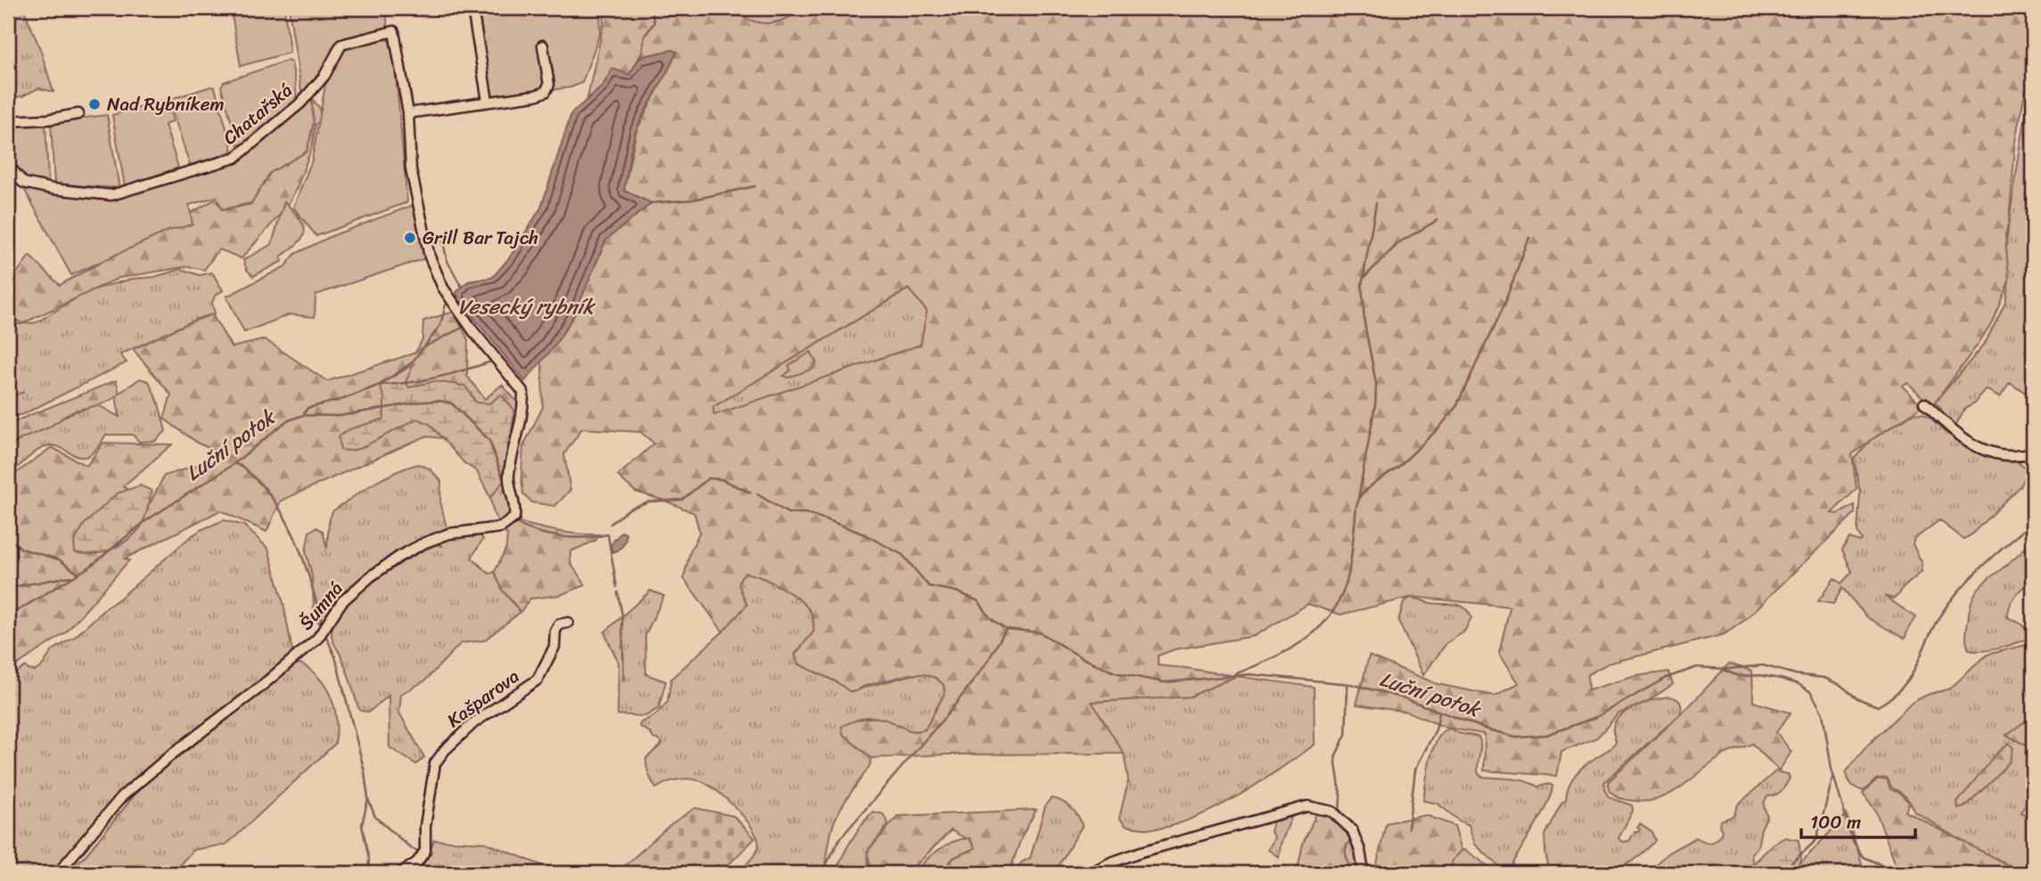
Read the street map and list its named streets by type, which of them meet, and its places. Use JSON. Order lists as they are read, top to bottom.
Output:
{
  "streets": {
    "street": ["Chatařská", "Šumná", "Kašparova"]
  },
  "crossings": [
    ["Chatařská", "Šumná"]
  ],
  "water": ["Vesecký rybník", "Luční potok"],
  "places": ["Nad Rybníkem", "Grill Bar Tajch"],
  "scale_bar": "100 m"
}
